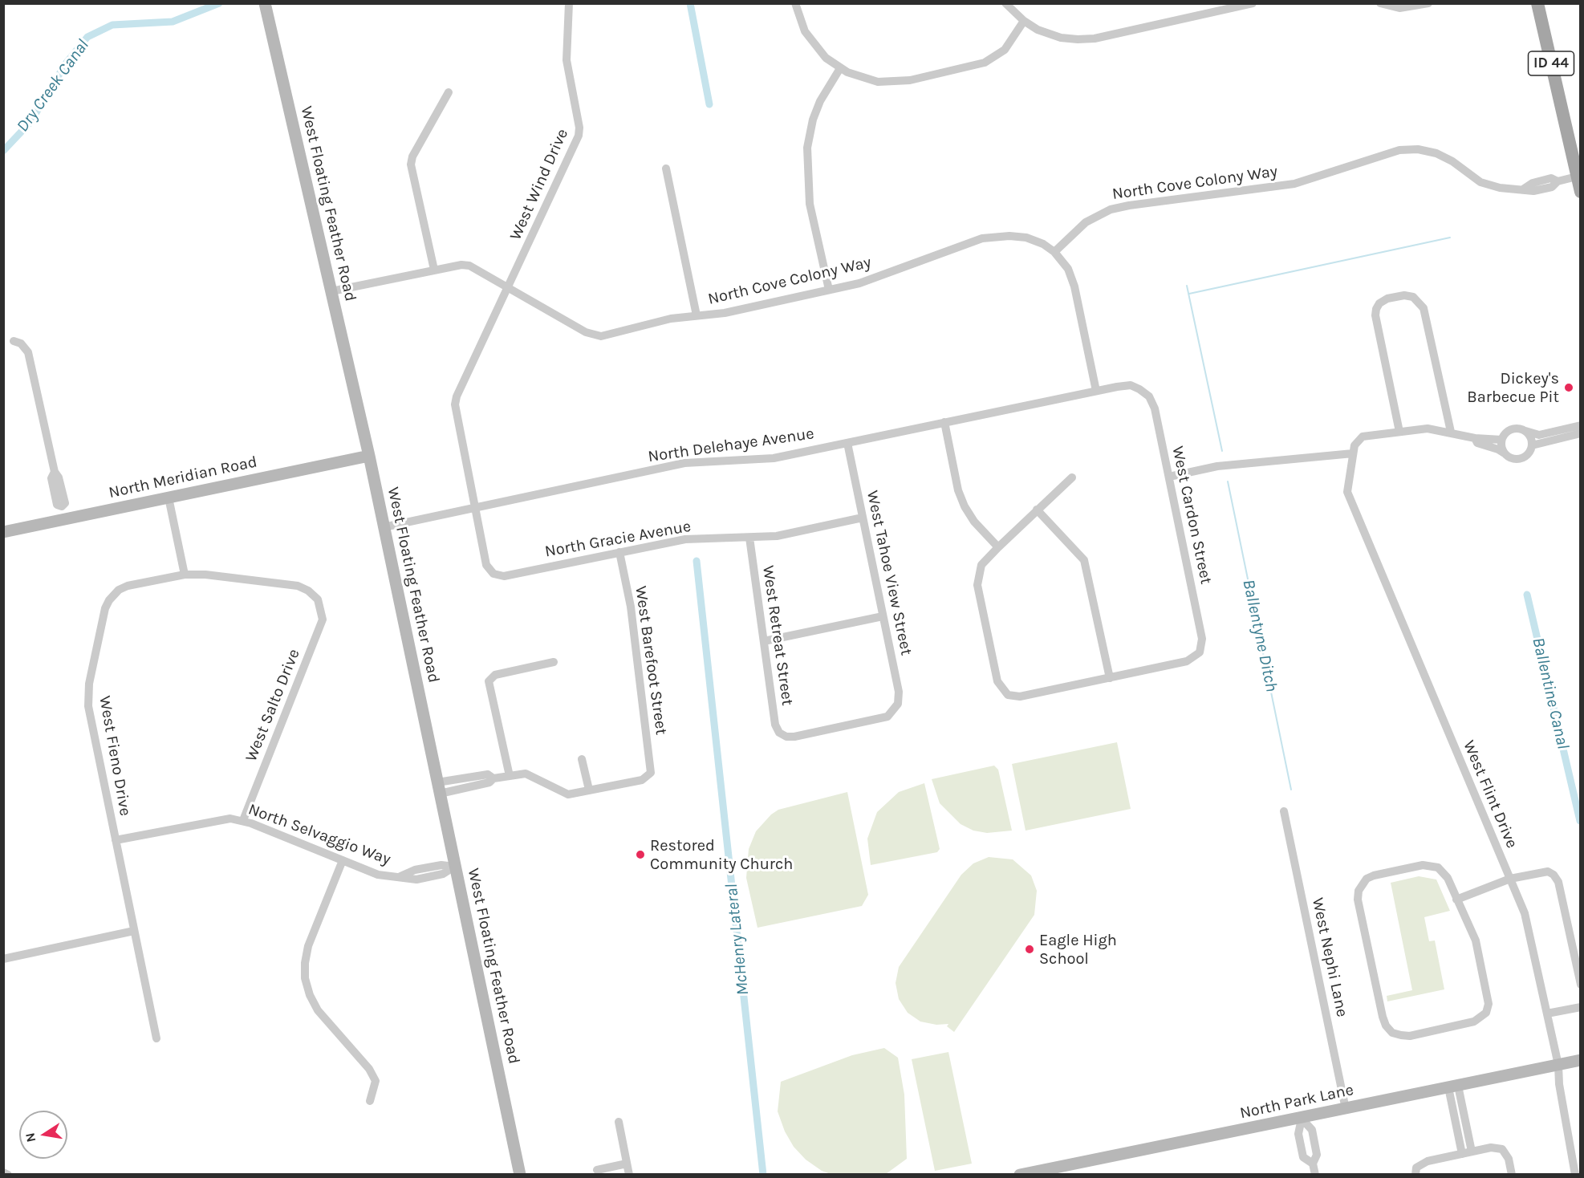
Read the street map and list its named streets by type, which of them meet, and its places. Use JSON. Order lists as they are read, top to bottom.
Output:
{
  "streets": {
    "main road": [
      "ID 44",
      "West Floating Feather Road",
      "North Meridian Road",
      "North Park Lane"
    ],
    "street": [
      "North Cove Colony Way",
      "West Wind Drive",
      "North Delehaye Avenue",
      "West Cardon Street",
      "North Gracie Avenue",
      "West Tahoe View Street",
      "West Retreat Street",
      "West Barefoot Street",
      "West Salto Drive",
      "West Fieno Drive",
      "West Flint Drive",
      "North Selvaggio Way",
      "West Nephi Lane"
    ]
  },
  "crossings": [
    ["ID 44", "North Cove Colony Way"],
    ["North Cove Colony Way", "West Wind Drive"],
    ["North Cove Colony Way", "West Floating Feather Road"],
    ["West Wind Drive", "North Delehaye Avenue"],
    ["West Wind Drive", "North Gracie Avenue"],
    ["West Floating Feather Road", "North Delehaye Avenue"],
    ["West Floating Feather Road", "North Meridian Road"],
    ["West Floating Feather Road", "North Selvaggio Way"],
    ["North Delehaye Avenue", "West Cardon Street"],
    ["North Delehaye Avenue", "West Tahoe View Street"],
    ["North Gracie Avenue", "West Tahoe View Street"],
    ["North Gracie Avenue", "West Retreat Street"],
    ["North Gracie Avenue", "West Barefoot Street"],
    ["West Tahoe View Street", "West Retreat Street"],
    ["West Salto Drive", "West Fieno Drive"],
    ["West Salto Drive", "North Selvaggio Way"],
    ["West Fieno Drive", "North Selvaggio Way"],
    ["West Flint Drive", "North Park Lane"],
    ["West Nephi Lane", "North Park Lane"]
  ],
  "water": [
    "Dry Creek Canal",
    "Ballentyne Ditch",
    "Ballentine Canal",
    "McHenry Lateral"
  ],
  "places": ["Dickey's Barbecue Pit", "Restored Community Church", "Eagle High School"],
  "north": "left"
}
